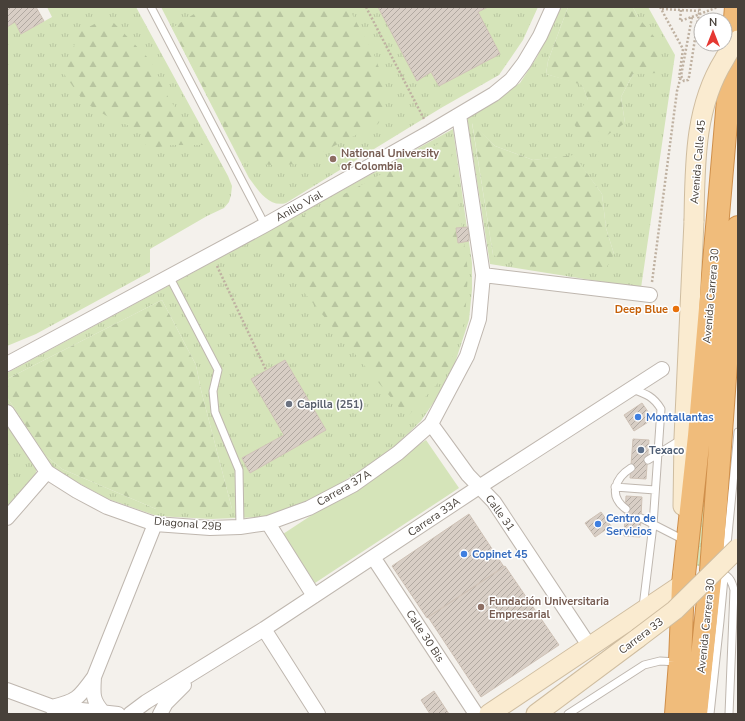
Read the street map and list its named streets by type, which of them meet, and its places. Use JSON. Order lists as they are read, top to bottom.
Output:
{
  "streets": {
    "highway": ["Avenida Carrera 30"],
    "main road": ["Avenida Calle 45", "Carrera 33"],
    "street": [
      "Anillo Vial",
      "Carrera 37A",
      "Calle 31",
      "Carrera 33A",
      "Diagonal 29B",
      "Calle 30 Bis"
    ]
  },
  "crossings": [
    ["Avenida Calle 45", "Avenida Carrera 30"],
    ["Avenida Carrera 30", "Carrera 33"],
    ["Carrera 37A", "Calle 31"],
    ["Carrera 37A", "Diagonal 29B"],
    ["Calle 31", "Carrera 33A"],
    ["Calle 31", "Carrera 33"],
    ["Carrera 33A", "Calle 30 Bis"]
  ],
  "places": [
    "National University of Colombia",
    "Deep Blue",
    "Capilla (251)",
    "Montallantas",
    "Texaco",
    "Centro de Servicios",
    "Copinet 45",
    "Fundación Universitaria Empresarial"
  ],
  "north": "top"
}
